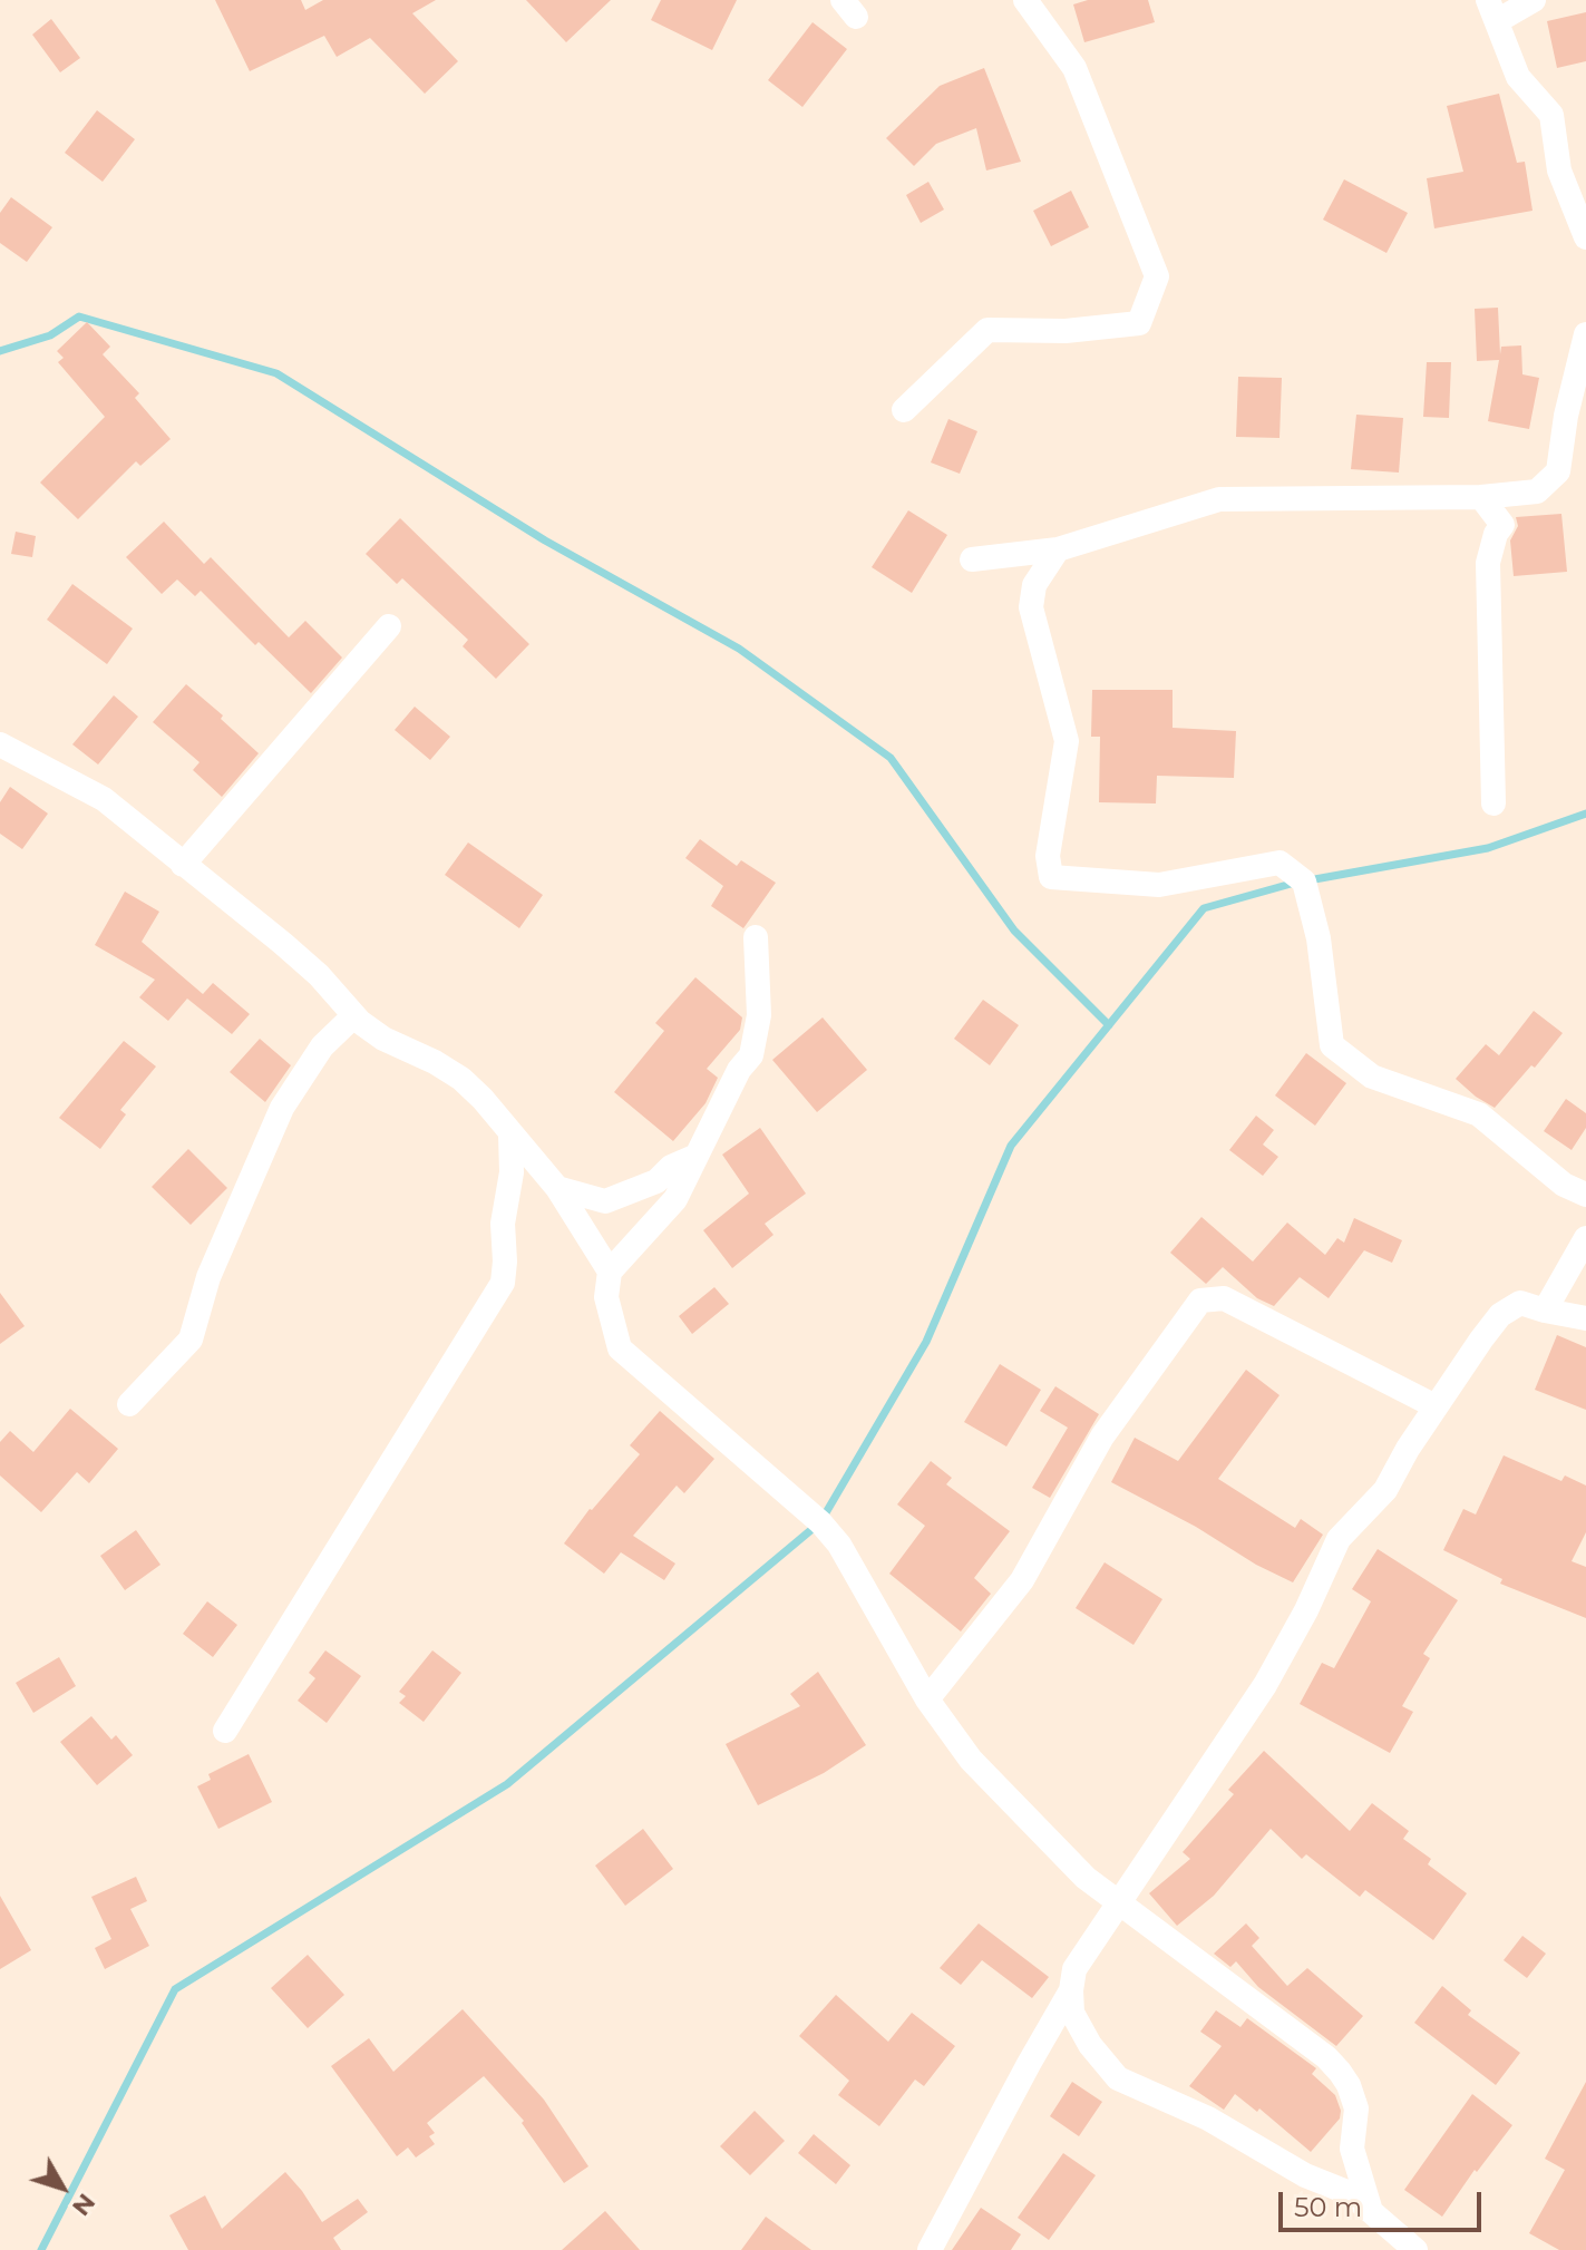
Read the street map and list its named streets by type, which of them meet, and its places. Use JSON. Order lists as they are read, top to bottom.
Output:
{
  "scale_bar": "50 m",
  "north": "bottom right"
}
